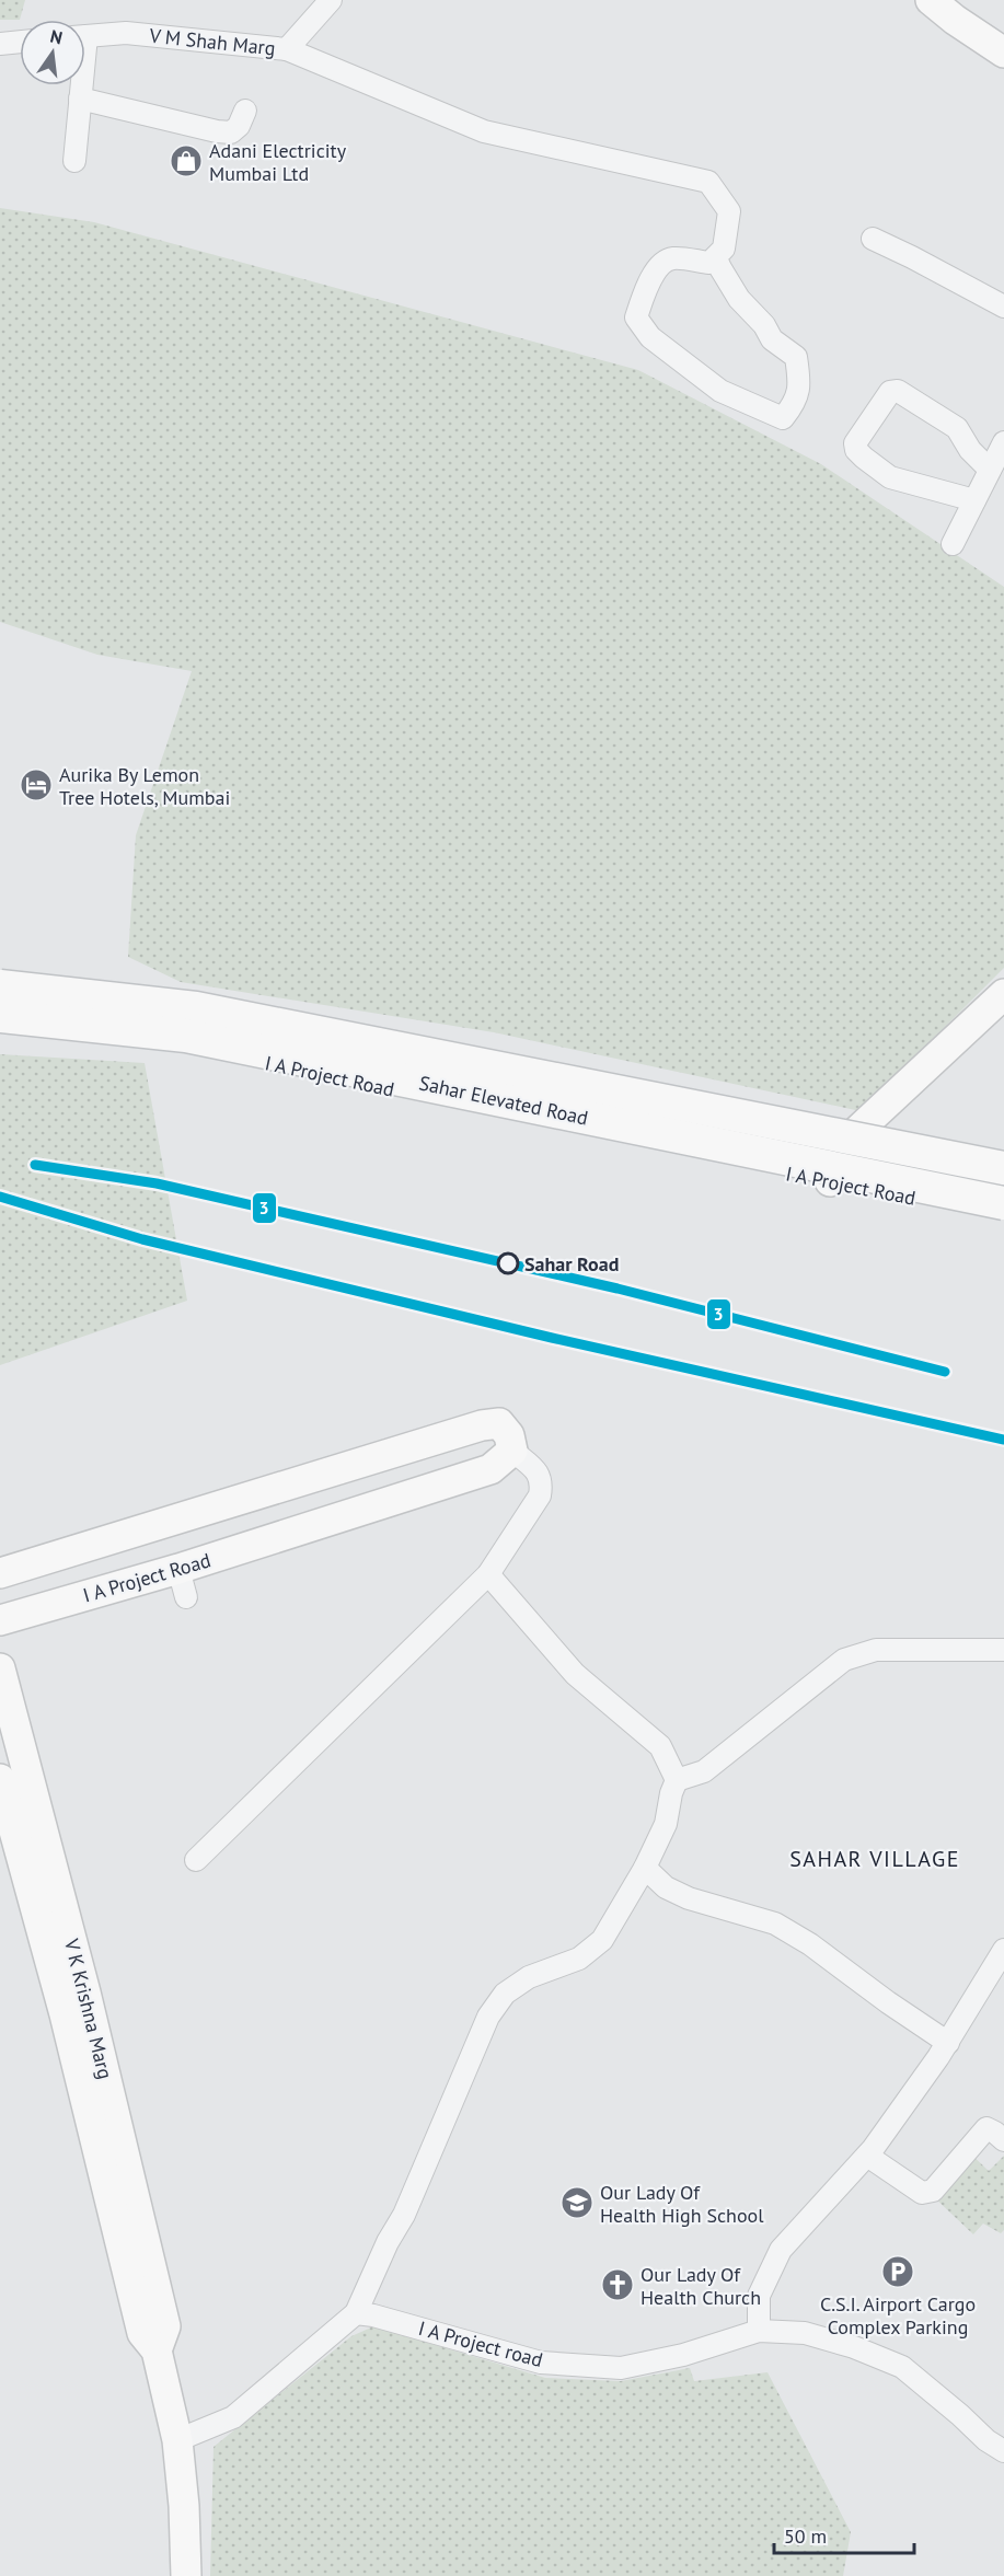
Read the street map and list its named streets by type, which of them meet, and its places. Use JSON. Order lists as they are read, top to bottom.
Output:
{
  "streets": {
    "main road": ["Sahar Elevated Road"],
    "street": [
      "V M Shah Marg",
      "I A Project Road",
      "V K Krishna Marg",
      "I A Project road"
    ]
  },
  "districts": ["SAHAR VILLAGE"],
  "places": {
    "shop": ["Adani Electricity Mumbai Ltd"],
    "hotel": ["Aurika By Lemon Tree Hotels, Mumbai"],
    "other": ["Sahar Road"],
    "school or university": ["Our Lady Of Health High School"],
    "parking": ["C.S.I. Airport Cargo Complex Parking"],
    "church": ["Our Lady Of Health Church"]
  },
  "lines": ["transit line 3"],
  "scale_bar": "50 m",
  "north": "top"
}
